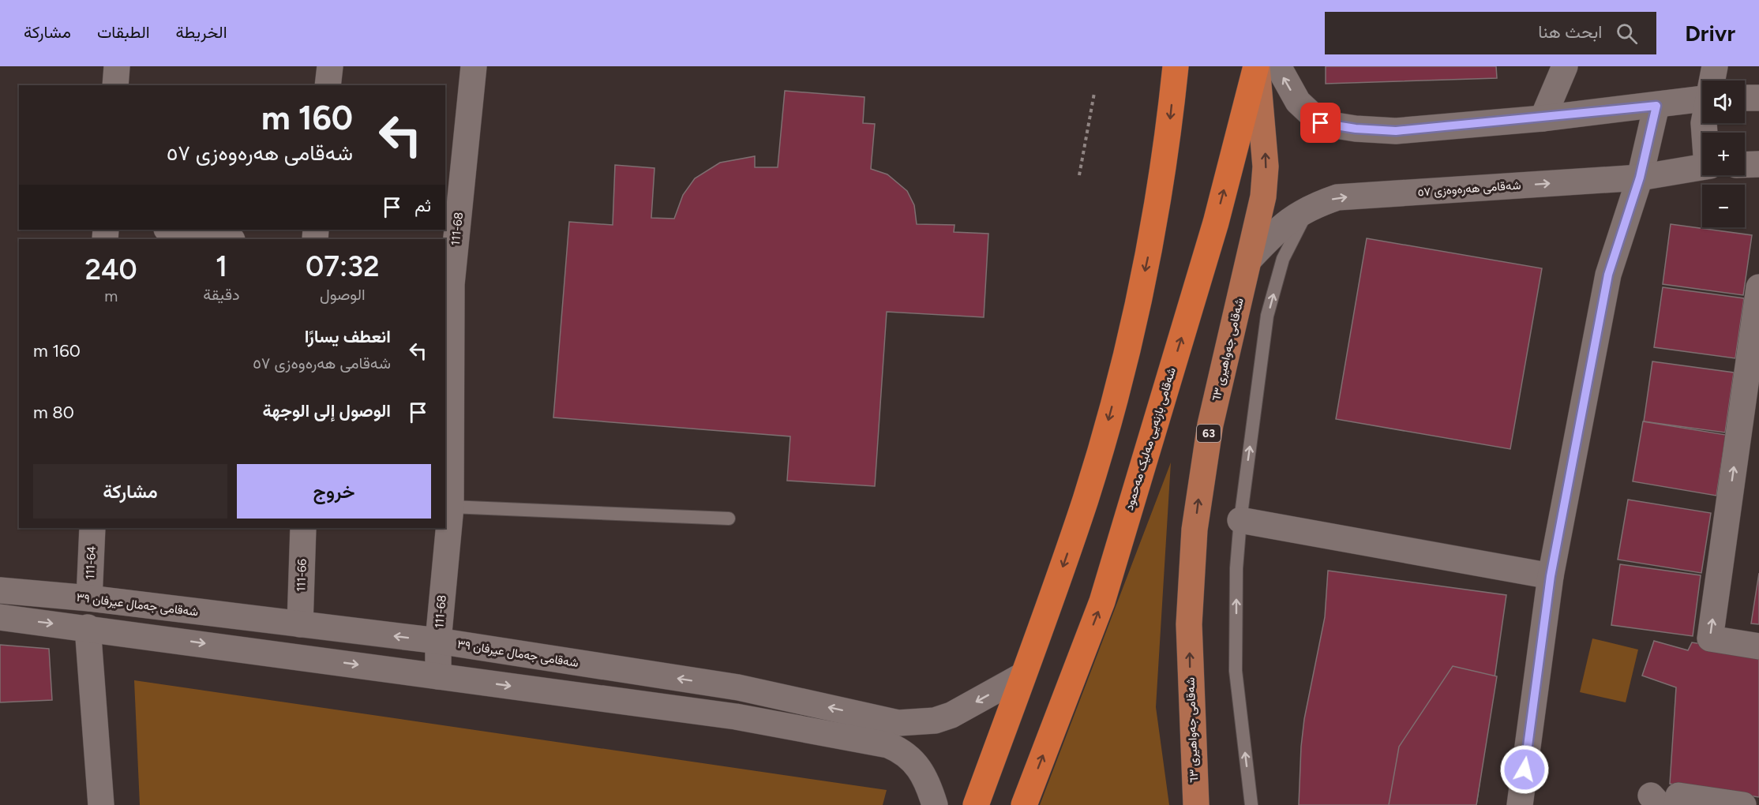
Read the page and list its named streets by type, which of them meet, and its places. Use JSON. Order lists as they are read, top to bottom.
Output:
{
  "streets": {
    "highway": ["شەقامی بازنەیی مەلیک مەحمود"],
    "main road": ["شەقامی جەواهیری ٦٣", "63"],
    "street": [
      "شەقامی هەرەوەزی ٥٧",
      "111-68",
      "111-64",
      "111-66",
      "شەقامی جەمال عیرفان ٣٩"
    ]
  },
  "crossings": [
    ["شەقامی هەرەوەزی ٥٧", "شەقامی جەواهیری ٦٣"],
    ["111-68", "شەقامی جەمال عیرفان ٣٩"],
    ["شەقامی جەواهیری ٦٣", "شەقامی بازنەیی مەلیک مەحمود"],
    ["111-64", "شەقامی جەمال عیرفان ٣٩"],
    ["111-66", "شەقامی جەمال عیرفان ٣٩"]
  ],
  "one_way": ["شەقامی هەرەوەزی ٥٧", "شەقامی جەواهیری ٦٣"],
  "page": {
    "header": "Drivr",
    "search": "ابحث هنا",
    "nav": ["الخريطة", "الطبقات", "مشاركة"],
    "map_buttons": ["+", "−"],
    "turn": ["160 m", "شەقامی هەرەوەزی ٥٧"],
    "then": "ثم",
    "eta": [
      "07:32",
      "الوصول",
      "1",
      "دقيقة",
      "240",
      "m"
    ],
    "list": [
      {
        "name": "انعطف يسارًا",
        "note": "شەقامی هەرەوەزی ٥٧",
        "value": "160 m"
      },
      {
        "name": "الوصول إلى الوجهة",
        "value": "80 m"
      }
    ],
    "buttons": ["خروج", "مشاركة"]
  }
}
